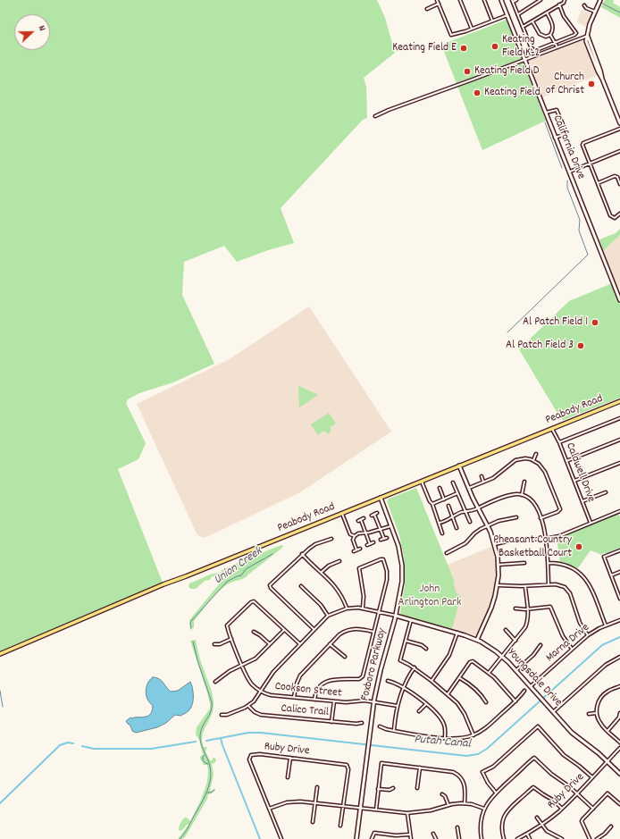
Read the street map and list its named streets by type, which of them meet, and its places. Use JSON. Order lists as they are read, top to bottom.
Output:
{
  "streets": {
    "main road": ["Peabody Road"],
    "street": [
      "California Drive",
      "Caldwell Drive",
      "Marna Drive",
      "Foxboro Parkway",
      "Youngsdale Drive",
      "Cookson Street",
      "Calico Trail",
      "Ruby Drive"
    ]
  },
  "crossings": [
    ["Peabody Road", "Caldwell Drive"],
    ["Peabody Road", "Foxboro Parkway"],
    ["Marna Drive", "Youngsdale Drive"],
    ["Foxboro Parkway", "Youngsdale Drive"],
    ["Foxboro Parkway", "Cookson Street"],
    ["Youngsdale Drive", "Cookson Street"],
    ["Youngsdale Drive", "Calico Trail"],
    ["Youngsdale Drive", "Ruby Drive"]
  ],
  "water": ["Union Creek", "Putah Canal"],
  "parks": ["John Arlington Park"],
  "places": [
    "Keating Field K-2",
    "Keating Field E",
    "Keating Field D",
    "Church of Christ",
    "Keating Field",
    "Al Patch Field 1",
    "Al Patch Field 3",
    "Pheasant Country Basketball Court"
  ],
  "north": "right"
}
